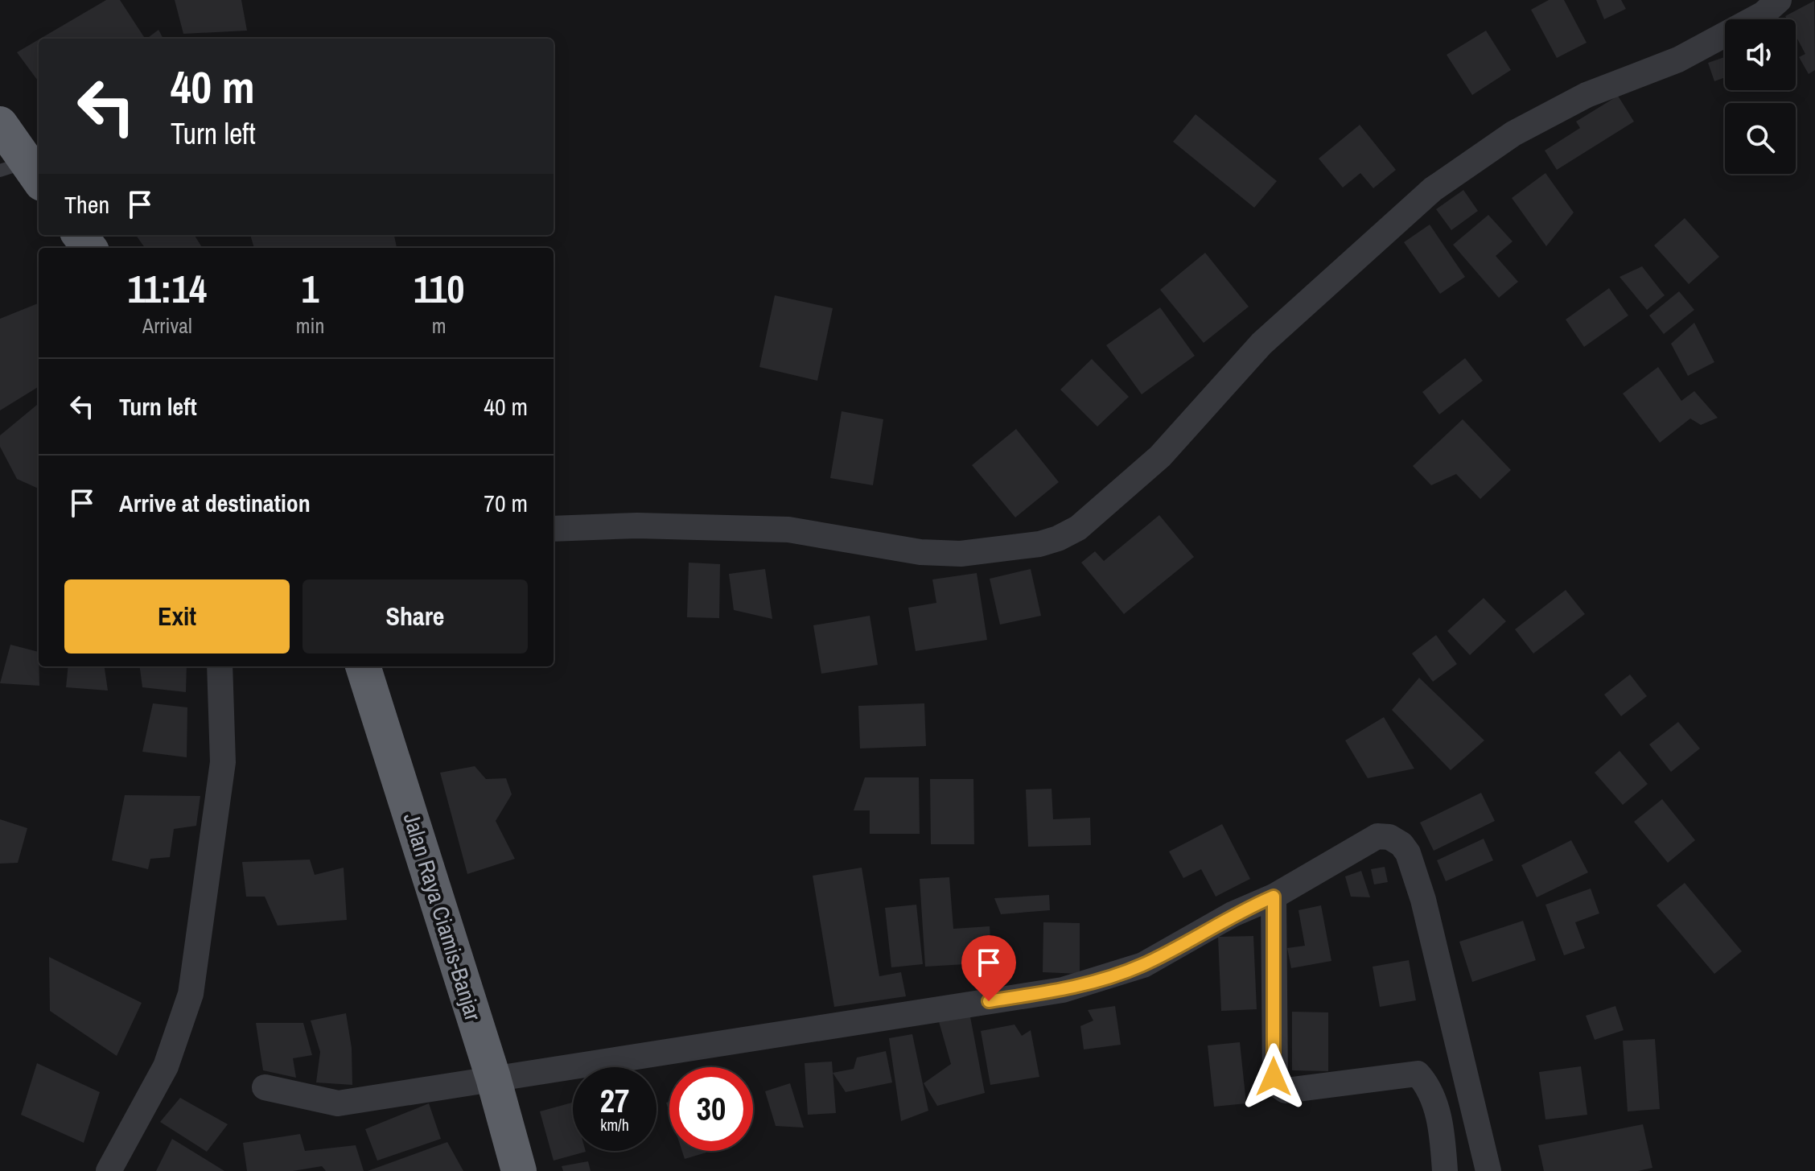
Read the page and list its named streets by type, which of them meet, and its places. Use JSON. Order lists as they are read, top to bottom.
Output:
{
  "streets": {
    "highway": ["Jalan Raya Ciamis-Banjar"]
  },
  "page": {
    "turn": ["40 m", "Turn left"],
    "then": "Then",
    "eta": [
      "11:14",
      "Arrival",
      "1",
      "min",
      "110",
      "m"
    ],
    "list": [
      {
        "name": "Turn left",
        "value": "40 m"
      },
      {
        "name": "Arrive at destination",
        "value": "70 m"
      }
    ],
    "buttons": ["Exit", "Share"],
    "speed": "27 km/h",
    "limit": "30"
  }
}
